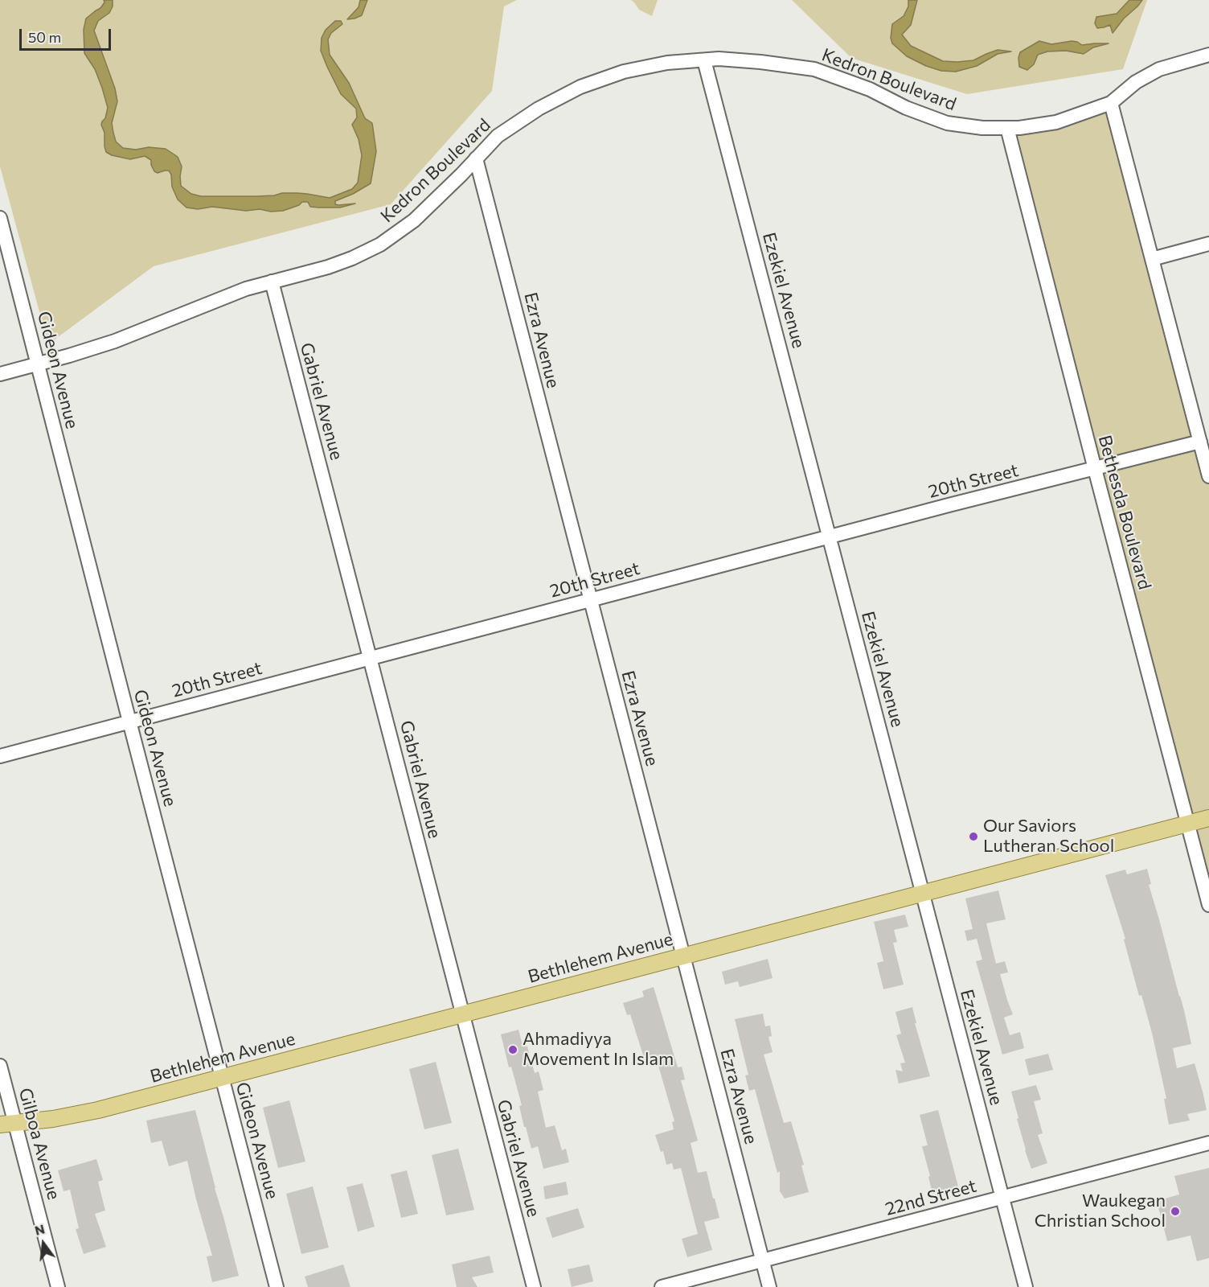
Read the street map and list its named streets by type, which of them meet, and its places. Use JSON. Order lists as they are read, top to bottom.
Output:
{
  "streets": {
    "main road": ["Bethlehem Avenue"],
    "street": [
      "Kedron Boulevard",
      "Ezekiel Avenue",
      "Ezra Avenue",
      "Gideon Avenue",
      "Gabriel Avenue",
      "20th Street",
      "Bethesda Boulevard",
      "Gilboa Avenue",
      "22nd Street"
    ]
  },
  "crossings": [
    ["Kedron Boulevard", "Ezekiel Avenue"],
    ["Kedron Boulevard", "Ezra Avenue"],
    ["Kedron Boulevard", "Gideon Avenue"],
    ["Kedron Boulevard", "Gabriel Avenue"],
    ["Kedron Boulevard", "Bethesda Boulevard"],
    ["Ezekiel Avenue", "20th Street"],
    ["Ezekiel Avenue", "Bethlehem Avenue"],
    ["Ezekiel Avenue", "22nd Street"],
    ["Ezra Avenue", "20th Street"],
    ["Ezra Avenue", "Bethlehem Avenue"],
    ["Ezra Avenue", "22nd Street"],
    ["Gideon Avenue", "20th Street"],
    ["Gideon Avenue", "Bethlehem Avenue"],
    ["Gabriel Avenue", "20th Street"],
    ["Gabriel Avenue", "Bethlehem Avenue"],
    ["20th Street", "Bethesda Boulevard"],
    ["Bethesda Boulevard", "Bethlehem Avenue"],
    ["Bethlehem Avenue", "Gilboa Avenue"]
  ],
  "places": ["Our Saviors Lutheran School", "Ahmadiyya Movement In Islam", "Waukegan Christian School"],
  "scale_bar": "50 m",
  "north": "top"
}
